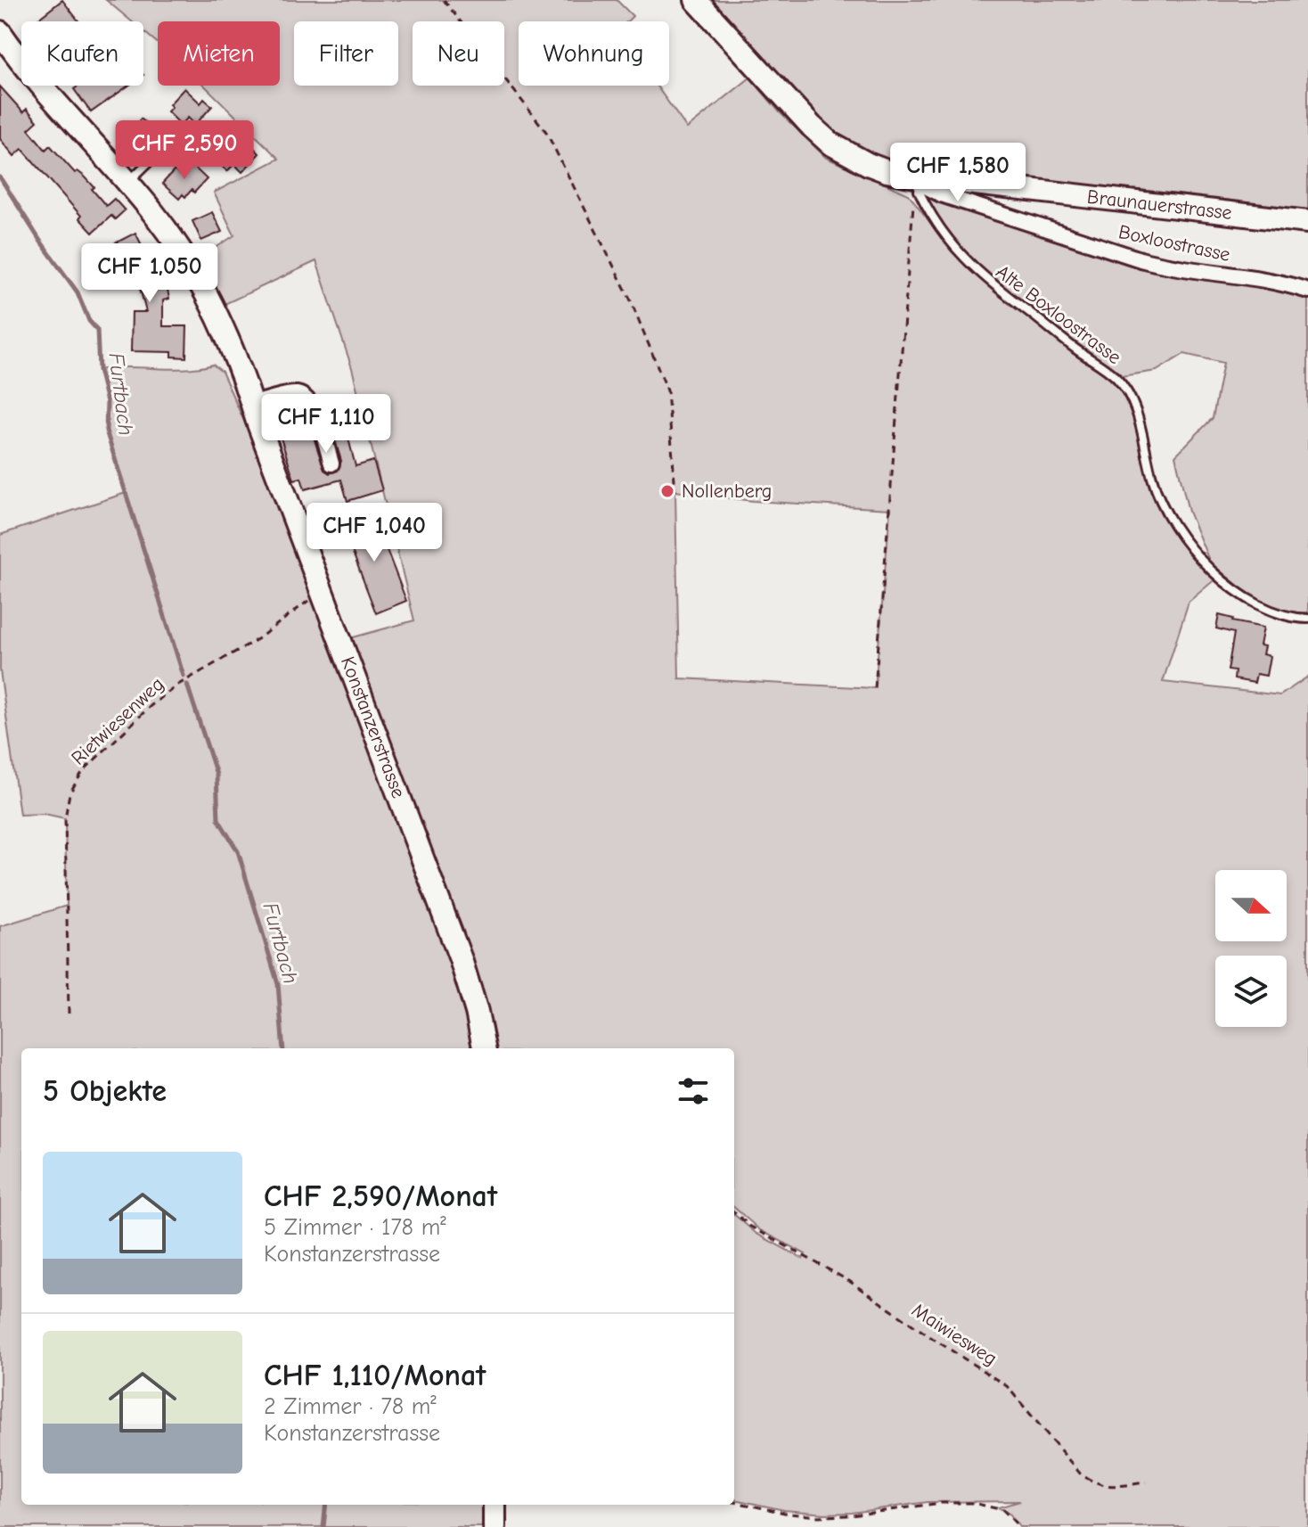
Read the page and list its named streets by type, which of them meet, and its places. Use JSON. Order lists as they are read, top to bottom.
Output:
{
  "streets": {
    "main road": ["Braunauerstrasse", "Konstanzerstrasse"],
    "street": ["Boxloostrasse"],
    "lane": ["Alte Boxloostrasse"],
    "path": ["Rietwiesenweg", "Maiwiesweg"]
  },
  "crossings": [
    ["Braunauerstrasse", "Boxloostrasse"],
    ["Braunauerstrasse", "Alte Boxloostrasse"],
    ["Boxloostrasse", "Alte Boxloostrasse"],
    ["Rietwiesenweg", "Konstanzerstrasse"]
  ],
  "water": ["Furtbach"],
  "places": ["Nollenberg"],
  "north": "right",
  "page": {
    "chip": [
      "Kaufen",
      "Mieten",
      "Filter",
      "Neu",
      "Wohnung"
    ],
    "price": [
      "CHF 2,590",
      "CHF 1,580",
      "CHF 1,050",
      "CHF 1,110",
      "CHF 1,040"
    ],
    "heading": "5 Objekte",
    "list": [
      {
        "name": "CHF 2,590/Monat",
        "note": "5 Zimmer · 178 m² · Konstanzerstrasse"
      },
      {
        "name": "CHF 1,110/Monat",
        "note": "2 Zimmer · 78 m² · Konstanzerstrasse"
      }
    ]
  }
}
